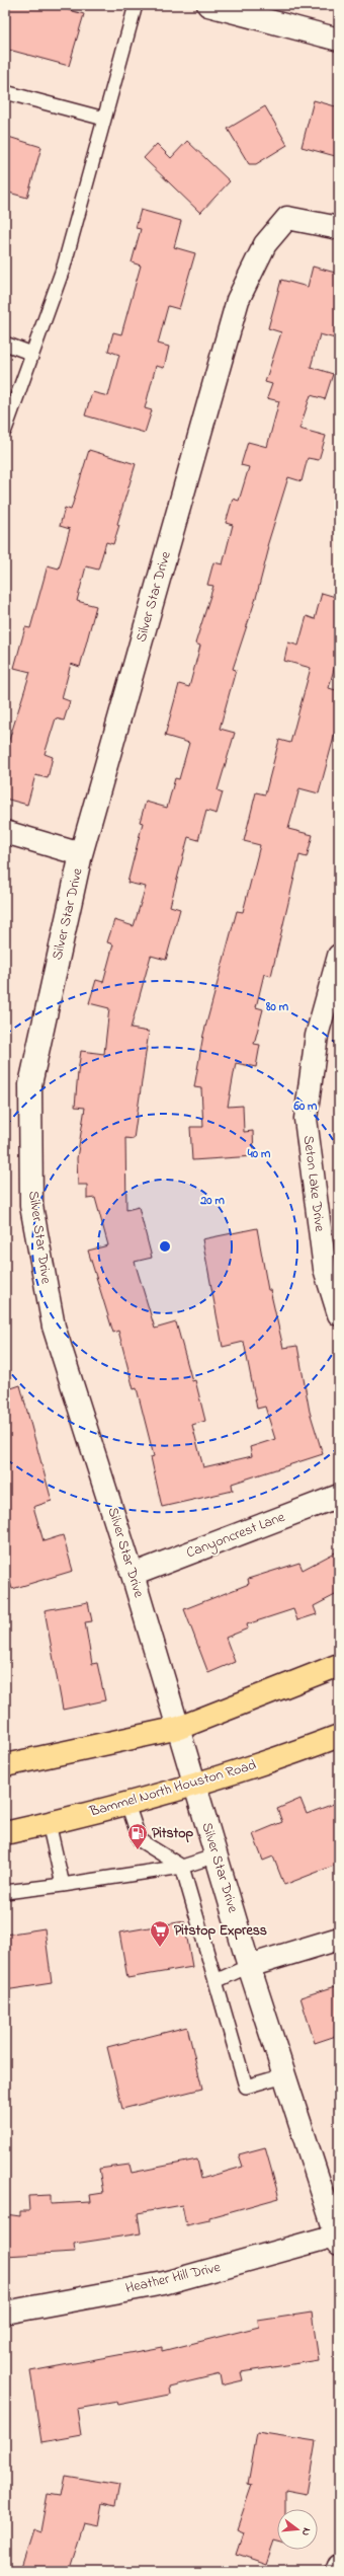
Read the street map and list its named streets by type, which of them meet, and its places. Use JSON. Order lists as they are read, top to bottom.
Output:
{
  "streets": {
    "main road": ["Bammel North Houston Road"],
    "street": [
      "Silver Star Drive",
      "Seton Lake Drive",
      "Canyoncrest Lane",
      "Heather Hill Drive"
    ]
  },
  "crossings": [
    ["Silver Star Drive", "Canyoncrest Lane"],
    ["Silver Star Drive", "Bammel North Houston Road"],
    ["Silver Star Drive", "Heather Hill Drive"]
  ],
  "places": {
    "fuel station": ["Pitstop"],
    "supermarket": ["Pitstop Express"]
  },
  "north": "right",
  "rings": [
    "80 m",
    "60 m",
    "40 m",
    "20 m"
  ]
}
